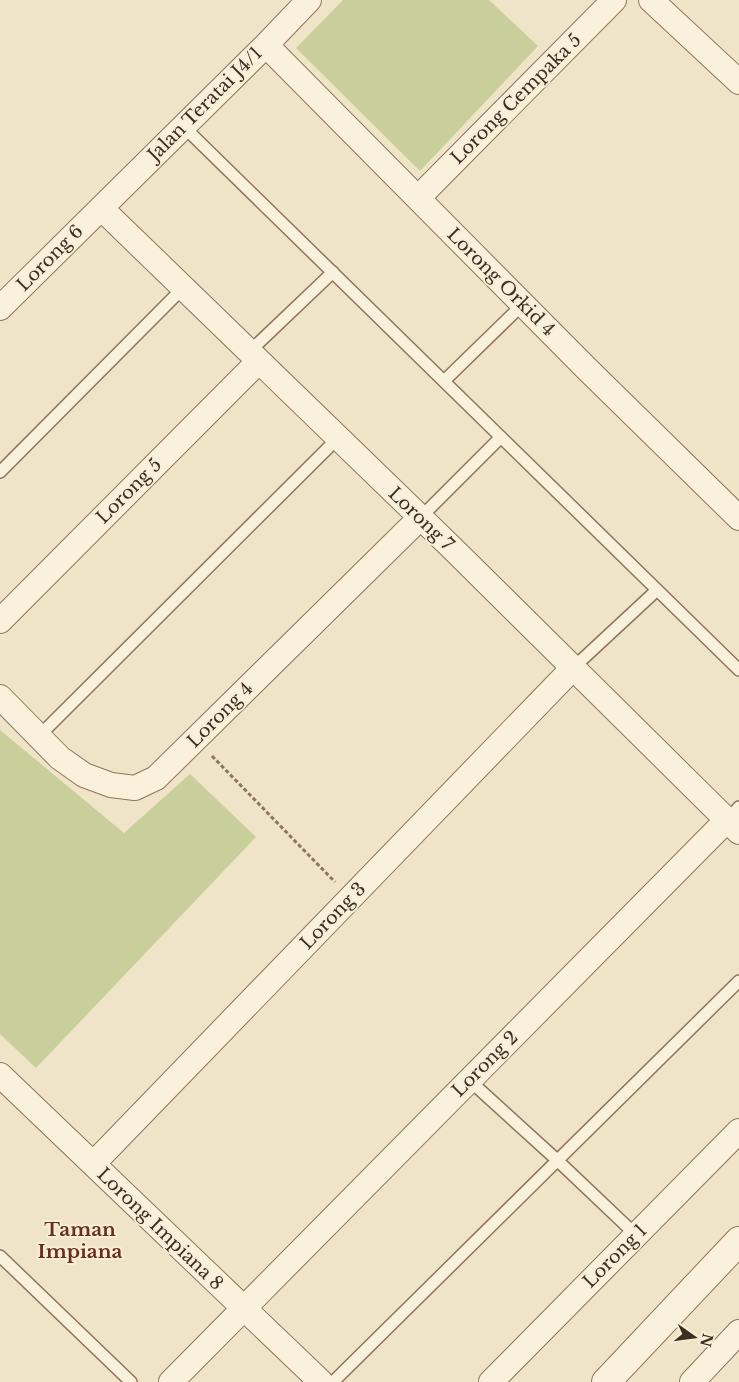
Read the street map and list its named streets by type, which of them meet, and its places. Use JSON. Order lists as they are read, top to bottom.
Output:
{
  "streets": {
    "street": [
      "Lorong Cempaka 5",
      "Jalan Teratai J4/1",
      "Lorong 6",
      "Lorong Orkid 4",
      "Lorong 5",
      "Lorong 7",
      "Lorong 4",
      "Lorong 3",
      "Lorong 2",
      "Lorong Impiana 8",
      "Lorong 1"
    ]
  },
  "crossings": [
    ["Lorong Cempaka 5", "Lorong Orkid 4"],
    ["Jalan Teratai J4/1", "Lorong 6"],
    ["Jalan Teratai J4/1", "Lorong Orkid 4"],
    ["Jalan Teratai J4/1", "Lorong 7"],
    ["Lorong 6", "Lorong 7"],
    ["Lorong 5", "Lorong 7"],
    ["Lorong 7", "Lorong 4"],
    ["Lorong 7", "Lorong 3"],
    ["Lorong 7", "Lorong 2"],
    ["Lorong 3", "Lorong Impiana 8"],
    ["Lorong 2", "Lorong Impiana 8"]
  ],
  "districts": ["Taman Impiana"],
  "north": "right"
}
